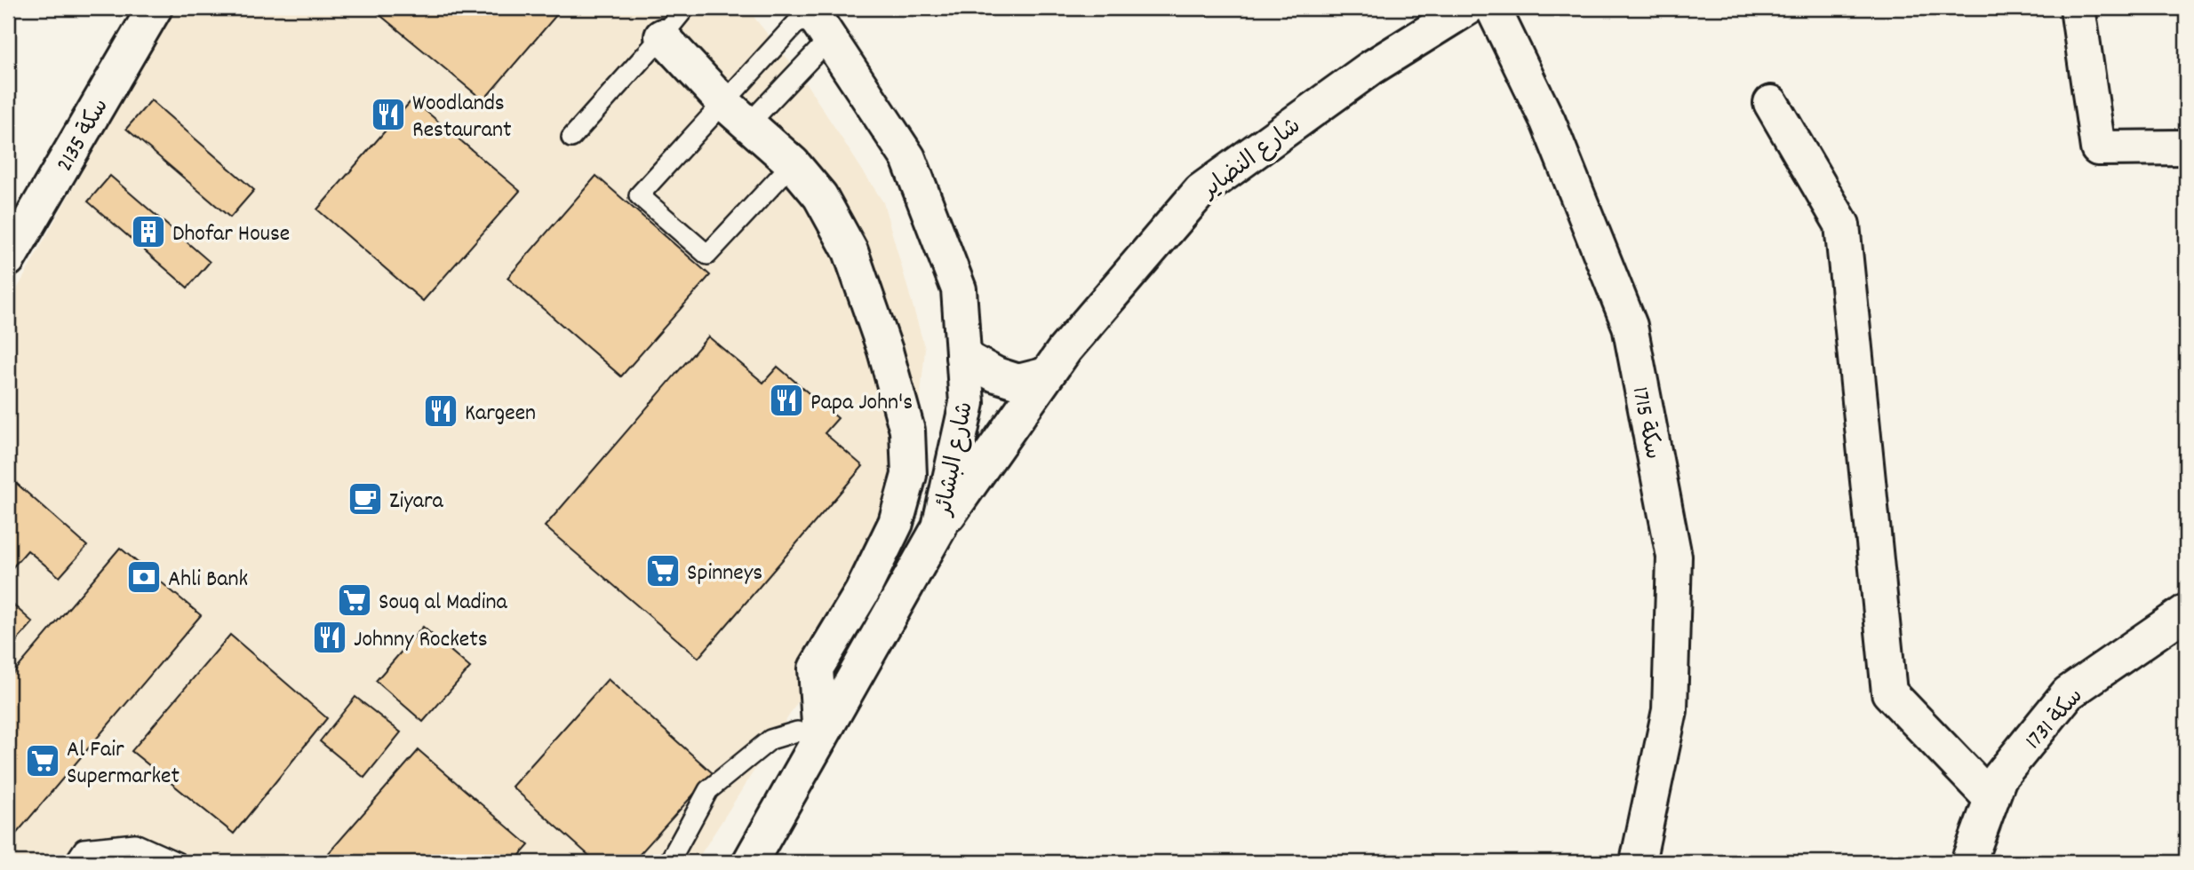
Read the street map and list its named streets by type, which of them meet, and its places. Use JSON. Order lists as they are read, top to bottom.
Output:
{
  "streets": {
    "street": [
      "سكة 2135",
      "شارع النضاير",
      "سكة 1715",
      "شارع البشائر",
      "سكة 1731"
    ]
  },
  "crossings": [
    ["شارع النضاير", "شارع البشائر"]
  ],
  "places": {
    "restaurant": [
      "Woodlands Restaurant",
      "Papa John's",
      "Kargeen",
      "Johnny Rockets"
    ],
    "building": ["Dhofar House"],
    "cafe": ["Ziyara"],
    "supermarket": ["Spinneys", "Souq al Madina", "Al Fair Supermarket"],
    "bank": ["Ahli Bank"]
  }
}
